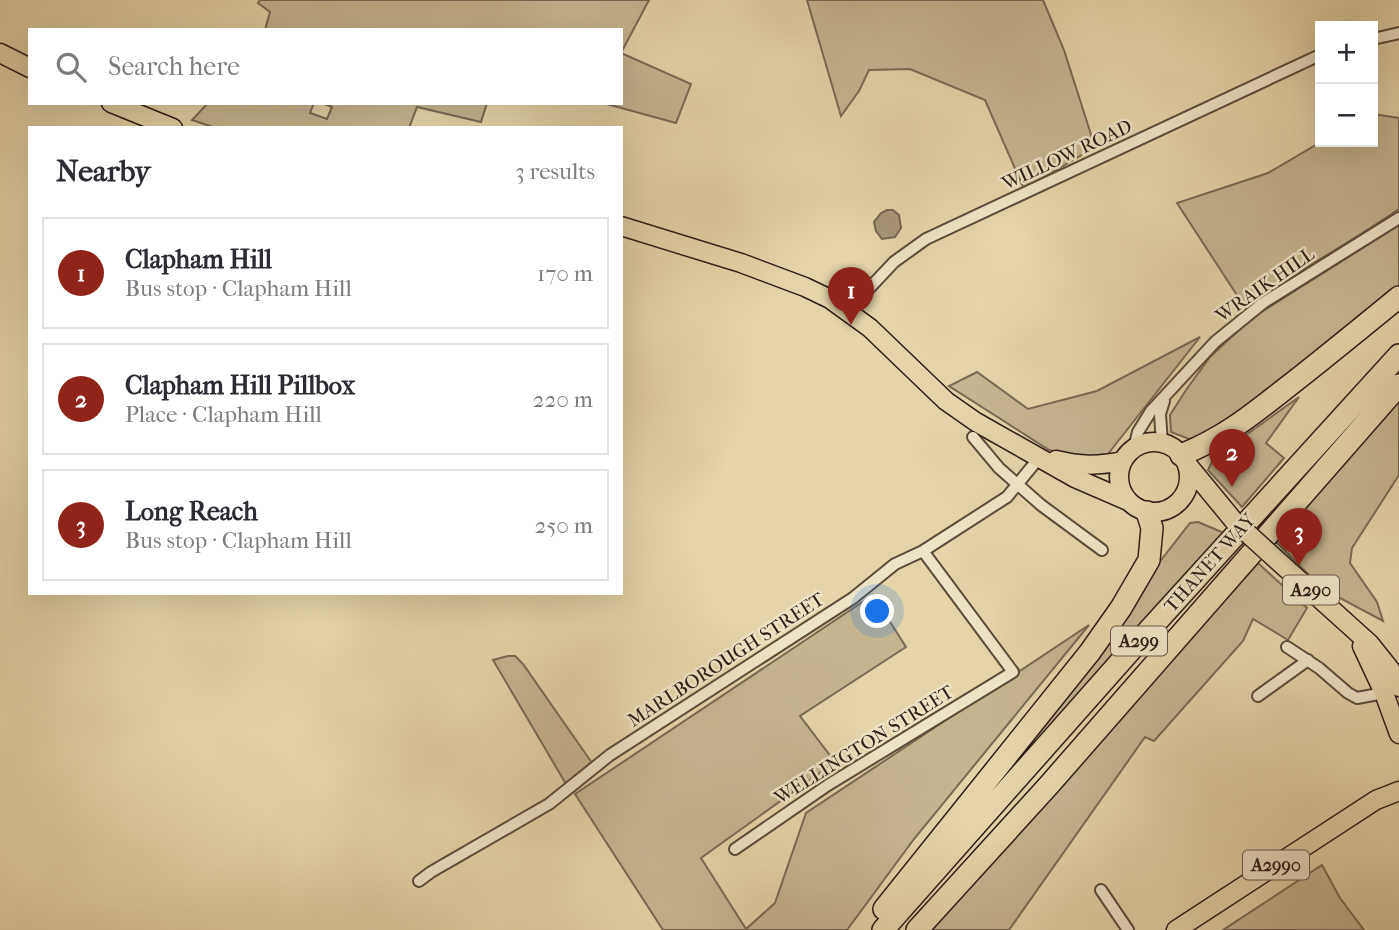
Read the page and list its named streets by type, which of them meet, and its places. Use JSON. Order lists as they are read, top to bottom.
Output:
{
  "streets": {
    "highway": ["THANET WAY", "A299"],
    "main road": ["A290", "A2990"],
    "street": [
      "WILLOW ROAD",
      "WRAIK HILL",
      "MARLBOROUGH STREET",
      "WELLINGTON STREET"
    ]
  },
  "crossings": [
    ["WRAIK HILL", "A290"],
    ["MARLBOROUGH STREET", "WELLINGTON STREET"]
  ],
  "page": {
    "map_buttons": ["+", "−"],
    "search": "Search here",
    "heading": ["Nearby", "3 results"],
    "list": [
      {
        "mark": "1",
        "name": "Clapham Hill",
        "note": "Bus stop · Clapham Hill",
        "value": "170 m"
      },
      {
        "mark": "2",
        "name": "Clapham Hill Pillbox",
        "note": "Place · Clapham Hill",
        "value": "220 m"
      },
      {
        "mark": "3",
        "name": "Long Reach",
        "note": "Bus stop · Clapham Hill",
        "value": "250 m"
      }
    ],
    "pins": ["1", "2", "3"]
  }
}
